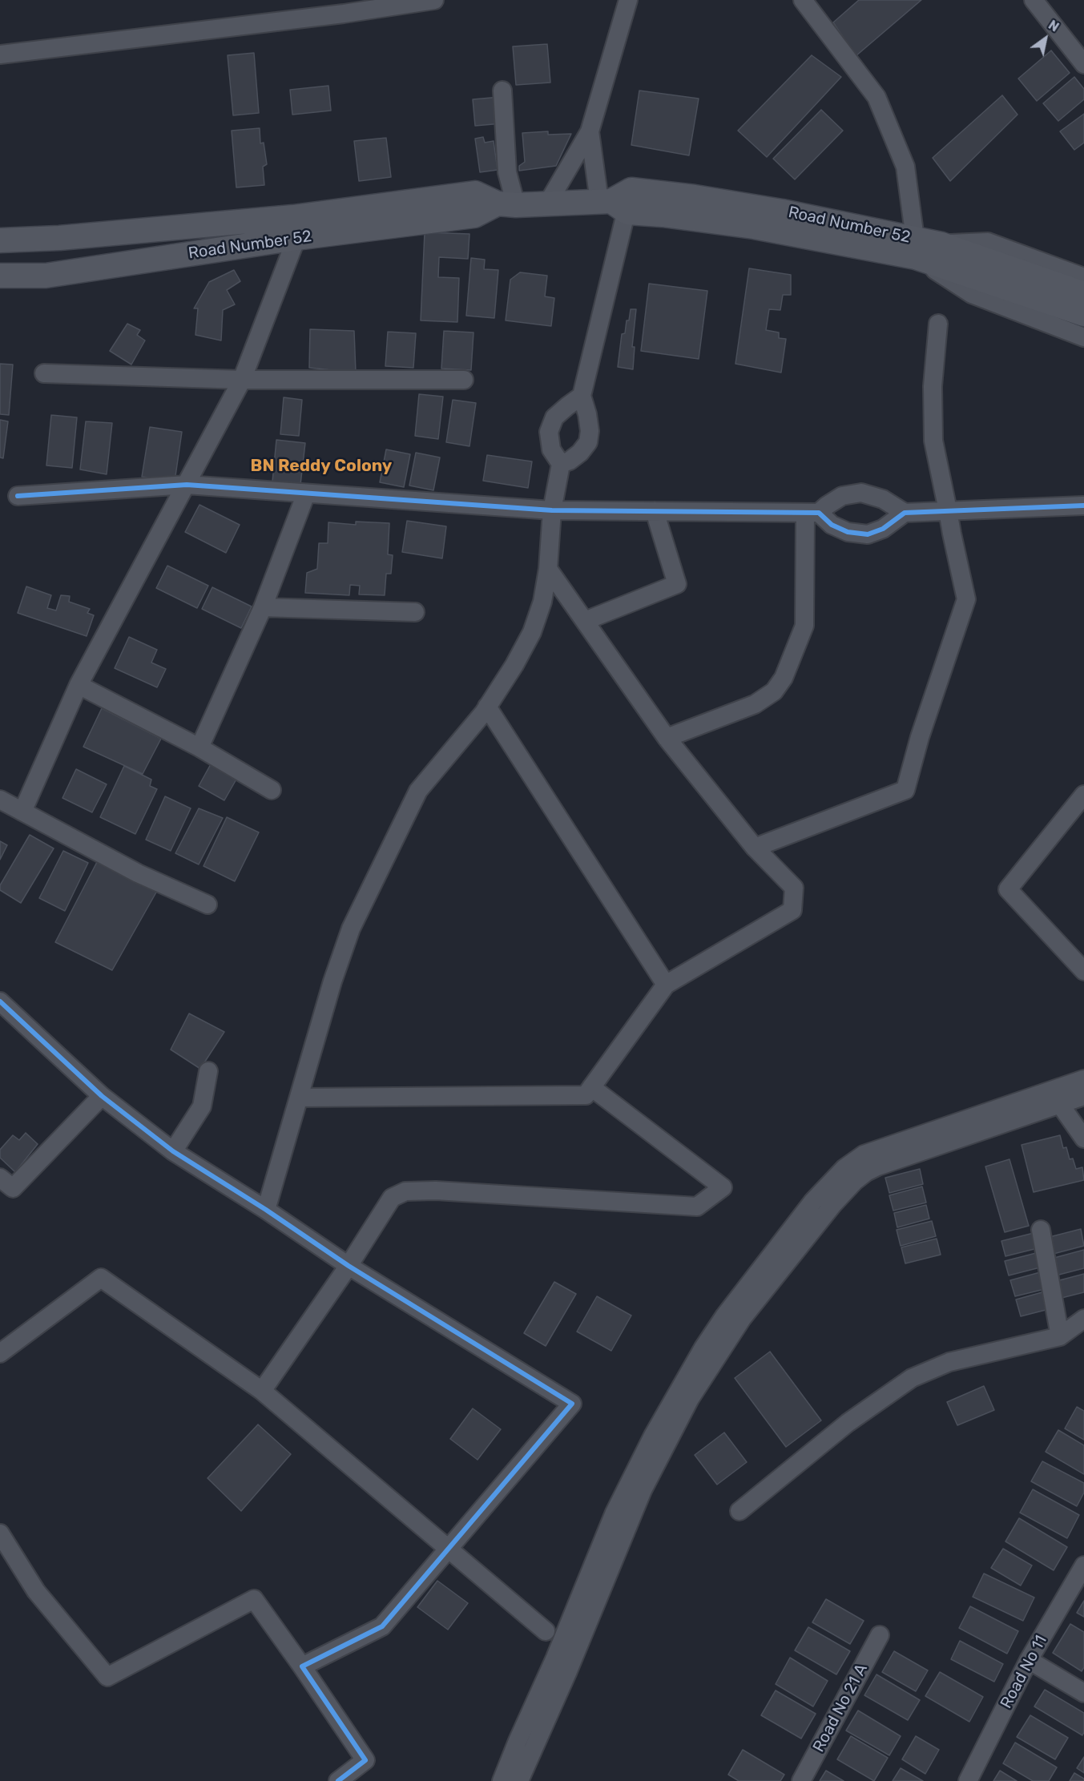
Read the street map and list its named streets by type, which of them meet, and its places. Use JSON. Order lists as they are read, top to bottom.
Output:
{
  "streets": {
    "main road": ["Road Number 52"],
    "street": ["Road No 11", "Road No 21 A"]
  },
  "districts": ["BN Reddy Colony"],
  "north": "top right"
}
